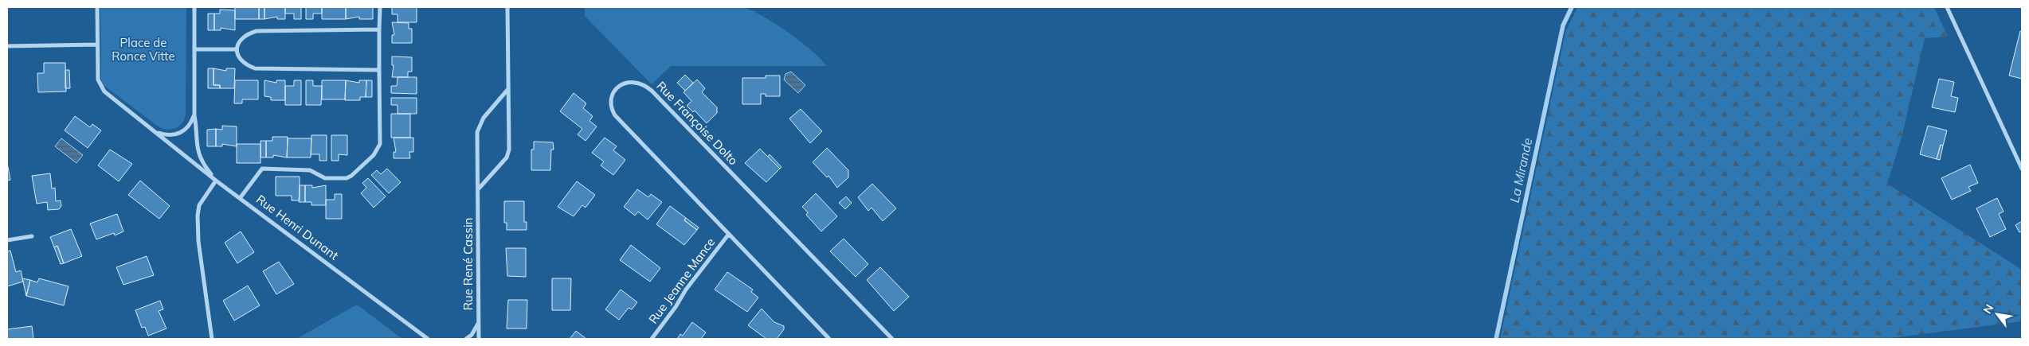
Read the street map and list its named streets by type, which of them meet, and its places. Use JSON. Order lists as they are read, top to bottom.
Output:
{
  "streets": {
    "street": [
      "Rue Françoise Dolto",
      "Rue Henri Dunant",
      "Rue René Cassin",
      "Rue Jeanne Mance"
    ]
  },
  "crossings": [
    ["Rue Françoise Dolto", "Rue Jeanne Mance"]
  ],
  "water": ["La Mirande"],
  "parks": ["Place de Ronce Vitte"],
  "north": "top left"
}
